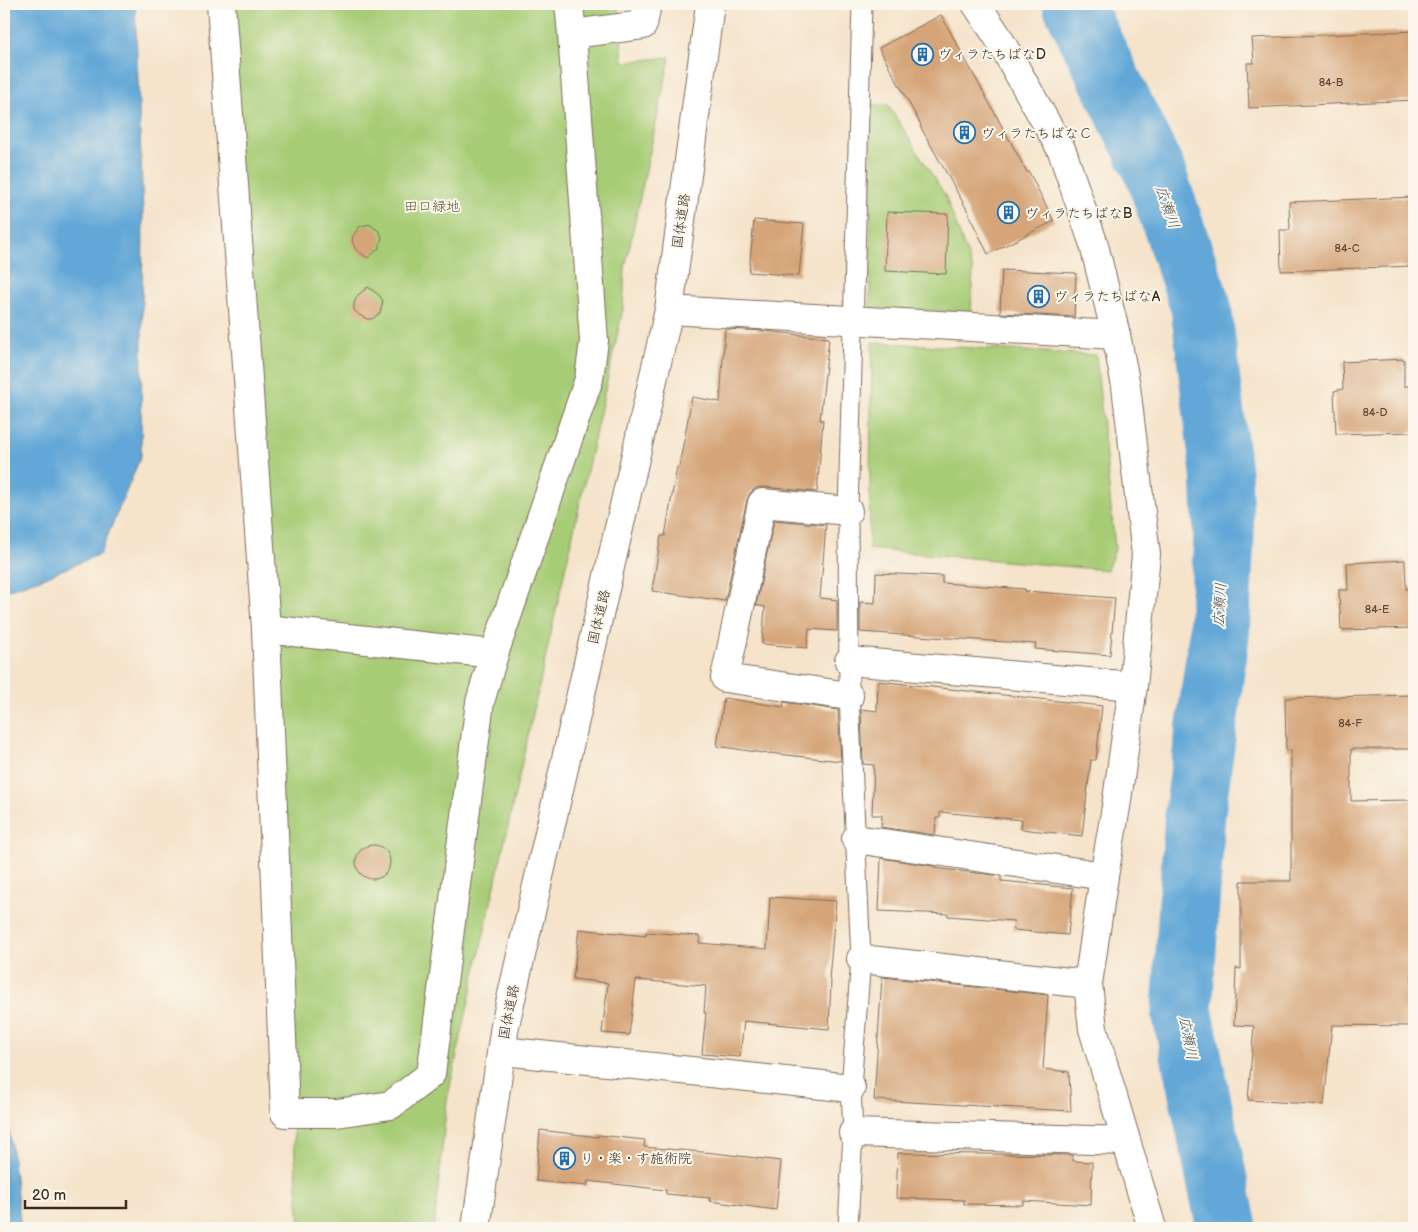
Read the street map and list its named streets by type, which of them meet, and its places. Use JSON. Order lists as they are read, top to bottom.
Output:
{
  "streets": {
    "street": ["国体道路"]
  },
  "water": ["広瀬川"],
  "parks": ["田口緑地"],
  "places": {
    "building": [
      "ヴィラたちばなD",
      "ヴィラたちばなＣ",
      "ヴィラたちばなB",
      "ヴィラたちばなA",
      "り・楽・す施術院"
    ]
  },
  "house_numbers": [
    "84-B",
    "84-C",
    "84-D",
    "84-E",
    "84-F"
  ],
  "scale_bar": "20 m"
}
